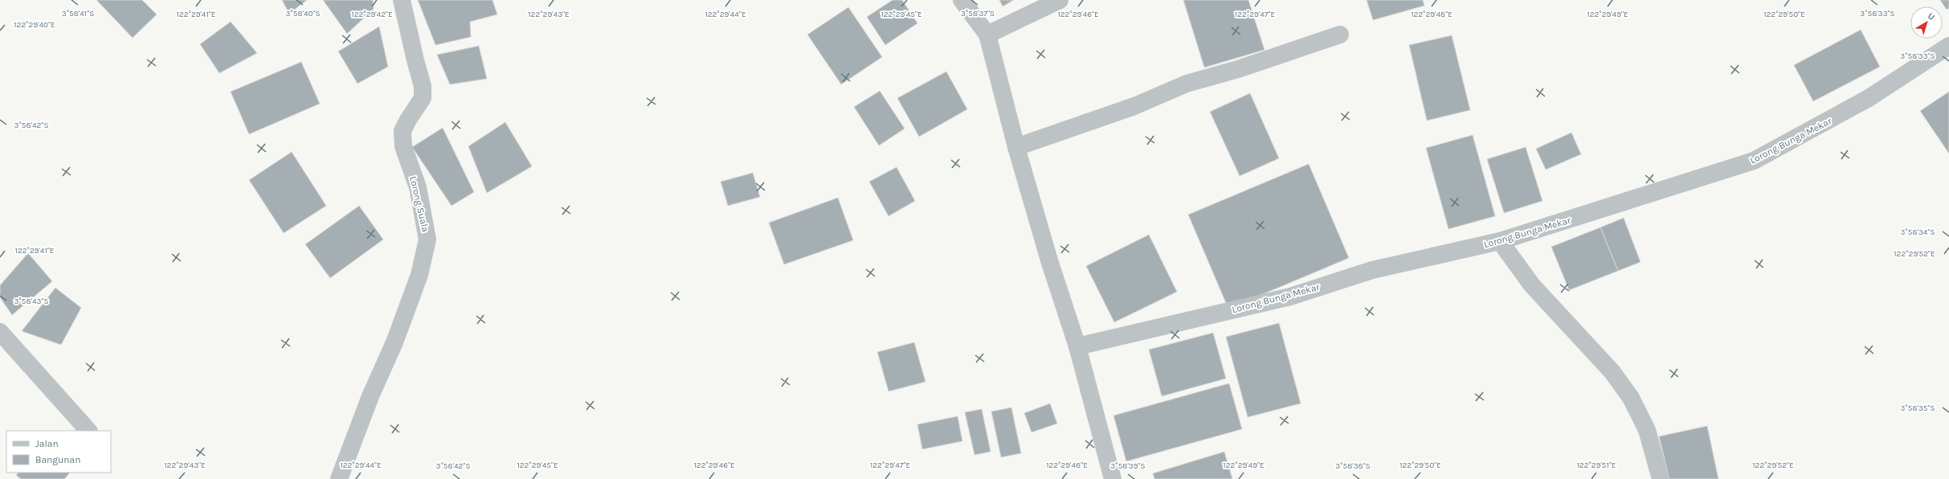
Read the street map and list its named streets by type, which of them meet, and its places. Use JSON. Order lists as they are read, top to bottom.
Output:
{
  "streets": {
    "street": ["Lorong Bunga Mekar", "Lorong Suala"]
  },
  "legend": ["Jalan", "Bangunan"],
  "north": "top right",
  "coordinates": [
    "3°58'33\"S",
    "3°58'41\"S",
    "3°58'40\"S",
    "3°58'37\"S",
    "122°29'41\"E",
    "122°29'42\"E",
    "122°29'43\"E",
    "122°29'44\"E",
    "122°29'45\"E",
    "122°29'46\"E",
    "122°29'47\"E",
    "122°29'49\"E",
    "122°29'48\"E",
    "122°29'50\"E",
    "122°29'40\"E",
    "3°58'42\"S",
    "3°58'34\"S",
    "122°29'52\"E",
    "3°58'43\"S",
    "3°58'35\"S",
    "122°29'51\"E",
    "3°58'39\"S",
    "3°58'38\"S"
  ]
}
